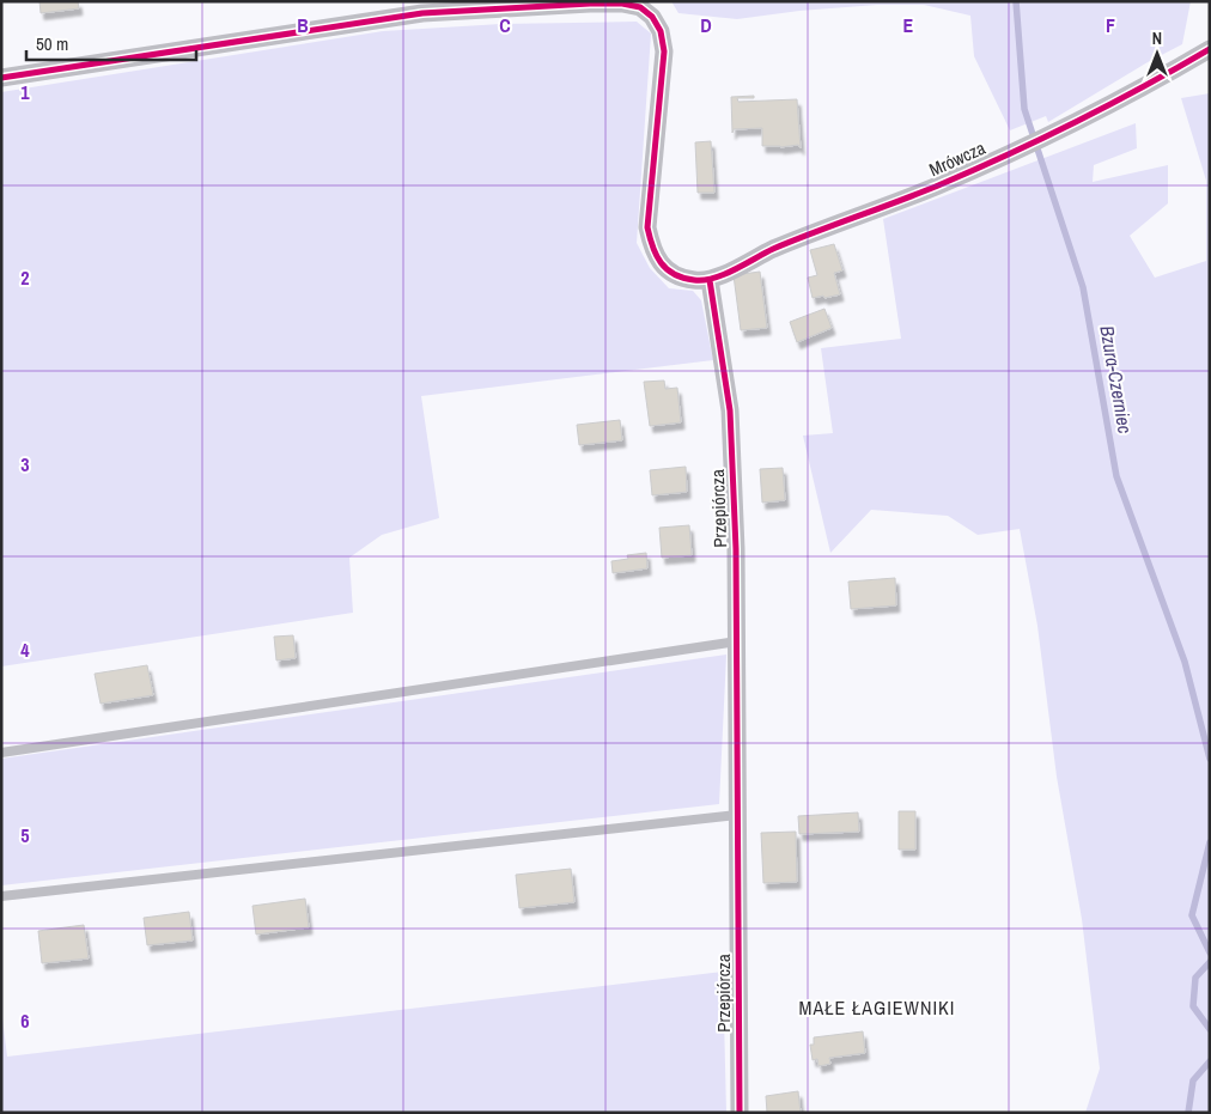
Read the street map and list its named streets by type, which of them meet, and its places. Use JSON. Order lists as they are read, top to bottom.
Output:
{
  "streets": {
    "street": ["Mrówcza", "Przepiórcza"]
  },
  "crossings": [
    ["Mrówcza", "Przepiórcza"]
  ],
  "districts": ["MAŁE ŁAGIEWNIKI"],
  "water": ["Bzura-Czerniec"],
  "scale_bar": "50 m",
  "north": "top",
  "grid": {
    "columns": [
      "B",
      "C",
      "D",
      "E",
      "F"
    ],
    "rows": [
      "1",
      "2",
      "3",
      "4",
      "5",
      "6"
    ]
  }
}
